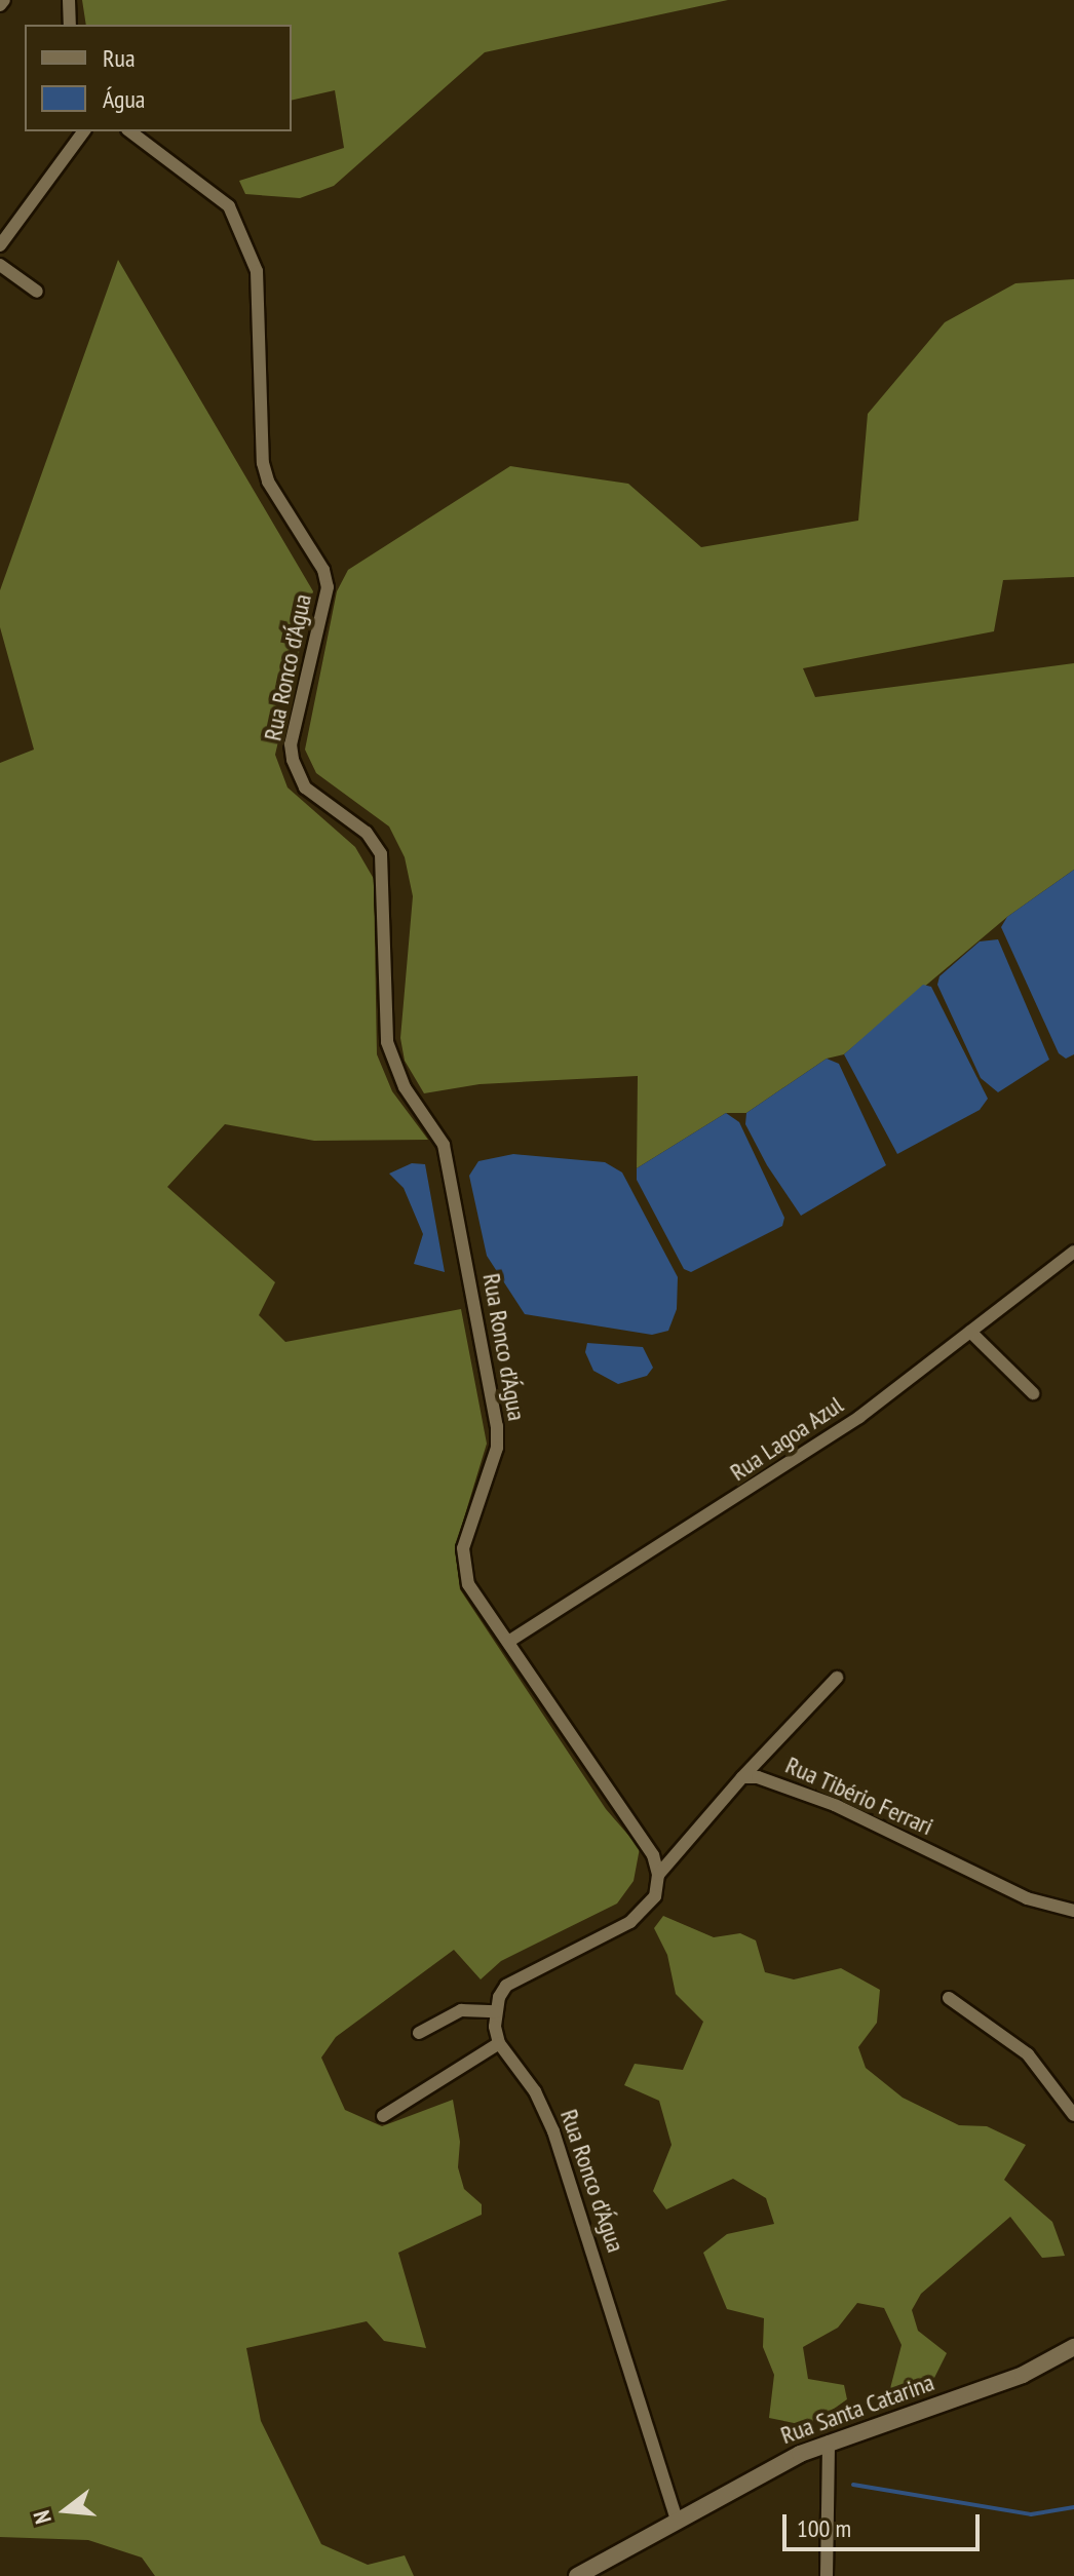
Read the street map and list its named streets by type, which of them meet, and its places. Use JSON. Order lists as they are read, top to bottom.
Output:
{
  "streets": {
    "street": [
      "Rua Ronco d’Água",
      "Rua Lagoa Azul",
      "Rua Tibério Ferrari",
      "Rua Santa Catarina"
    ]
  },
  "crossings": [
    ["Rua Ronco d’Água", "Rua Lagoa Azul"],
    ["Rua Ronco d’Água", "Rua Santa Catarina"]
  ],
  "legend": ["Rua", "Água"],
  "scale_bar": "100 m",
  "north": "left"
}
